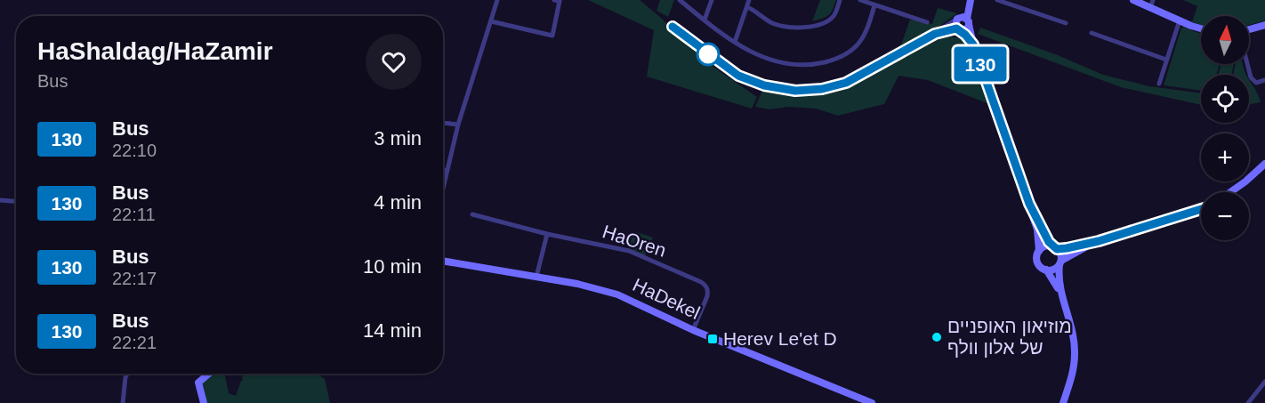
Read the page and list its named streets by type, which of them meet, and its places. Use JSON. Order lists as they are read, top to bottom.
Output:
{
  "streets": {
    "main road": ["HaDekel"],
    "street": ["HaOren"]
  },
  "crossings": [
    ["HaOren", "HaDekel"]
  ],
  "places": {
    "other": ["מוזיאון האופניים של אלון וולף"],
    "transit": ["Herev Le'et D"]
  },
  "lines": ["bus line 130"],
  "north": "top",
  "page": {
    "on_map": "130",
    "map_buttons": ["+", "−"],
    "heading": ["HaShaldag/HaZamir", "Bus"],
    "list": [
      {
        "mark": "130",
        "name": "Bus",
        "note": "22:10",
        "value": "3 min"
      },
      {
        "mark": "130",
        "name": "Bus",
        "note": "22:11",
        "value": "4 min"
      },
      {
        "mark": "130",
        "name": "Bus",
        "note": "22:17",
        "value": "10 min"
      },
      {
        "mark": "130",
        "name": "Bus",
        "note": "22:21",
        "value": "14 min"
      }
    ]
  }
}
